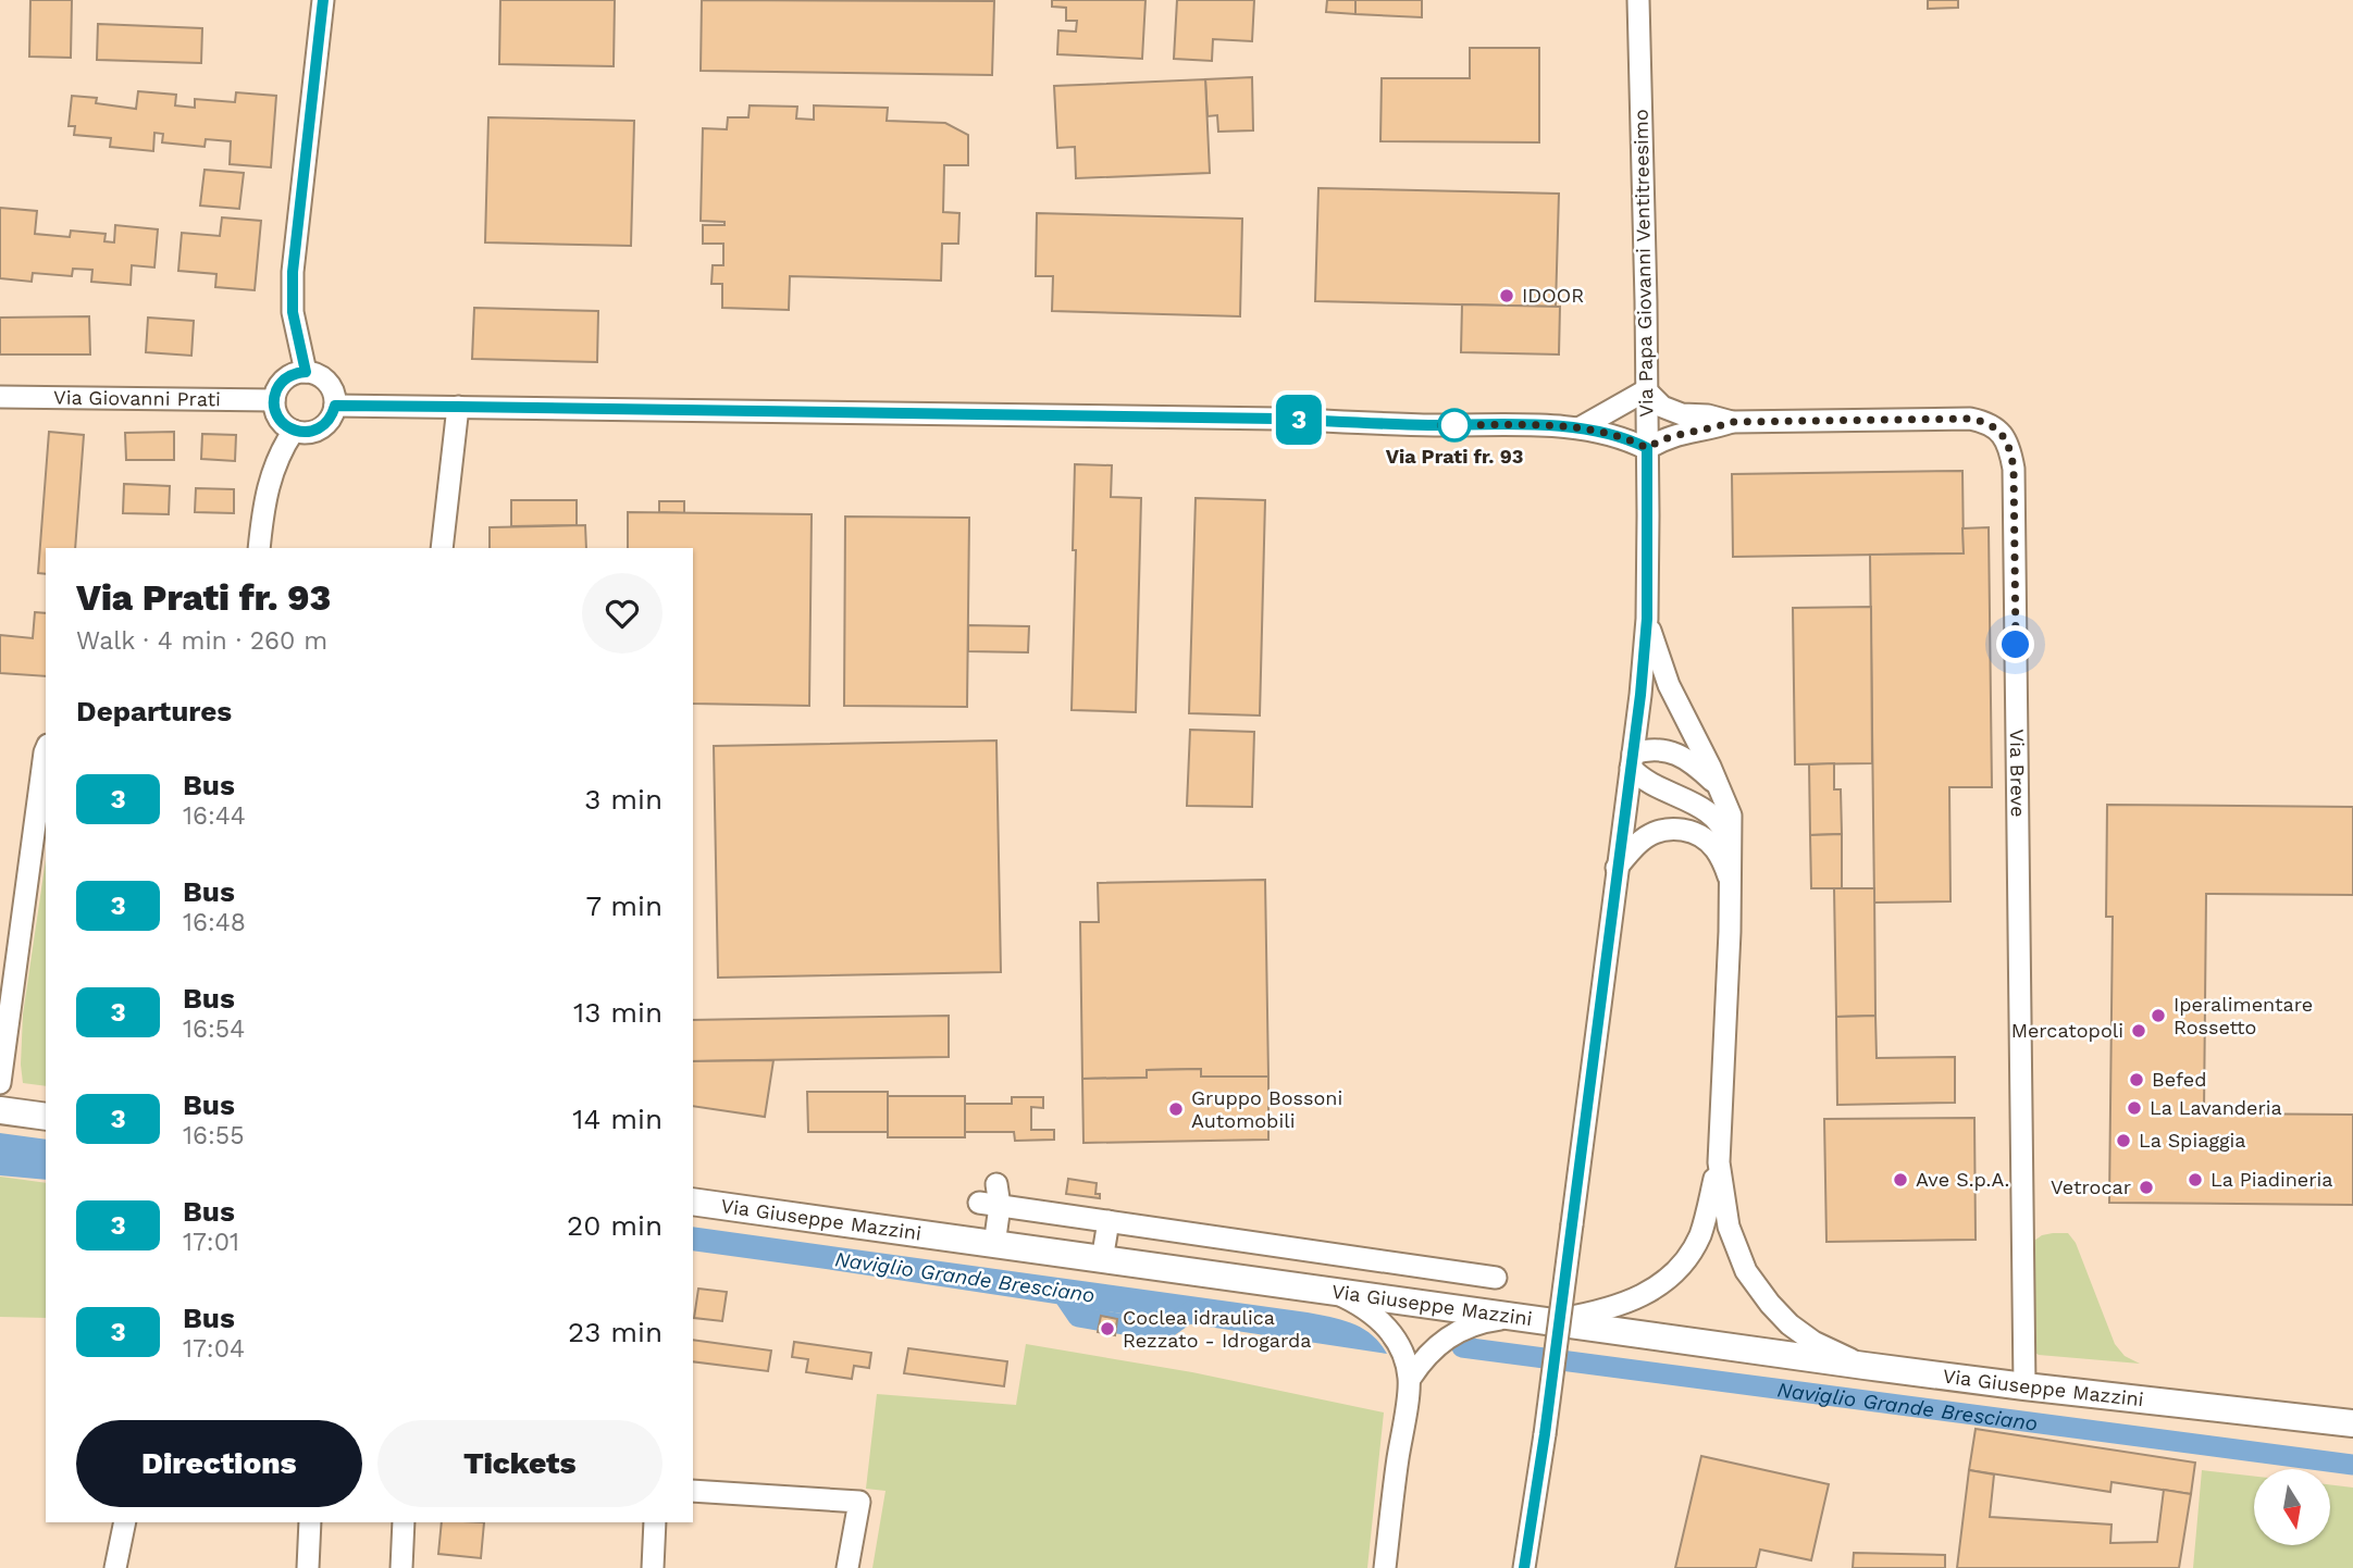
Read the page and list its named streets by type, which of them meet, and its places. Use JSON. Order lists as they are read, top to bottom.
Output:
{
  "streets": {
    "main road": ["Via Giuseppe Mazzini"],
    "street": ["Via Papa Giovanni Ventitreesimo", "Via Giovanni Prati", "Via Breve"]
  },
  "crossings": [
    ["Via Breve", "Via Giuseppe Mazzini"]
  ],
  "water": ["Naviglio Grande Bresciano"],
  "places": [
    "IDOOR",
    "Via Prati fr. 93",
    "Iperalimentare Rossetto",
    "Mercatopoli",
    "Befed",
    "La Lavanderia",
    "Gruppo Bossoni Automobili",
    "La Spiaggia",
    "Ave S.p.A.",
    "La Piadineria",
    "Vetrocar",
    "Coclea idraulica Rezzato - Idrogarda"
  ],
  "lines": ["bus line 3"],
  "north": "bottom",
  "page": {
    "on_map": "3",
    "heading": [
      ["Via Prati fr. 93", "Walk · 4 min · 260 m"],
      "Departures"
    ],
    "list": [
      {
        "mark": "3",
        "name": "Bus",
        "note": "16:44",
        "value": "3 min"
      },
      {
        "mark": "3",
        "name": "Bus",
        "note": "16:48",
        "value": "7 min"
      },
      {
        "mark": "3",
        "name": "Bus",
        "note": "16:54",
        "value": "13 min"
      },
      {
        "mark": "3",
        "name": "Bus",
        "note": "16:55",
        "value": "14 min"
      },
      {
        "mark": "3",
        "name": "Bus",
        "note": "17:01",
        "value": "20 min"
      },
      {
        "mark": "3",
        "name": "Bus",
        "note": "17:04",
        "value": "23 min"
      }
    ],
    "buttons": ["Directions", "Tickets"]
  }
}
